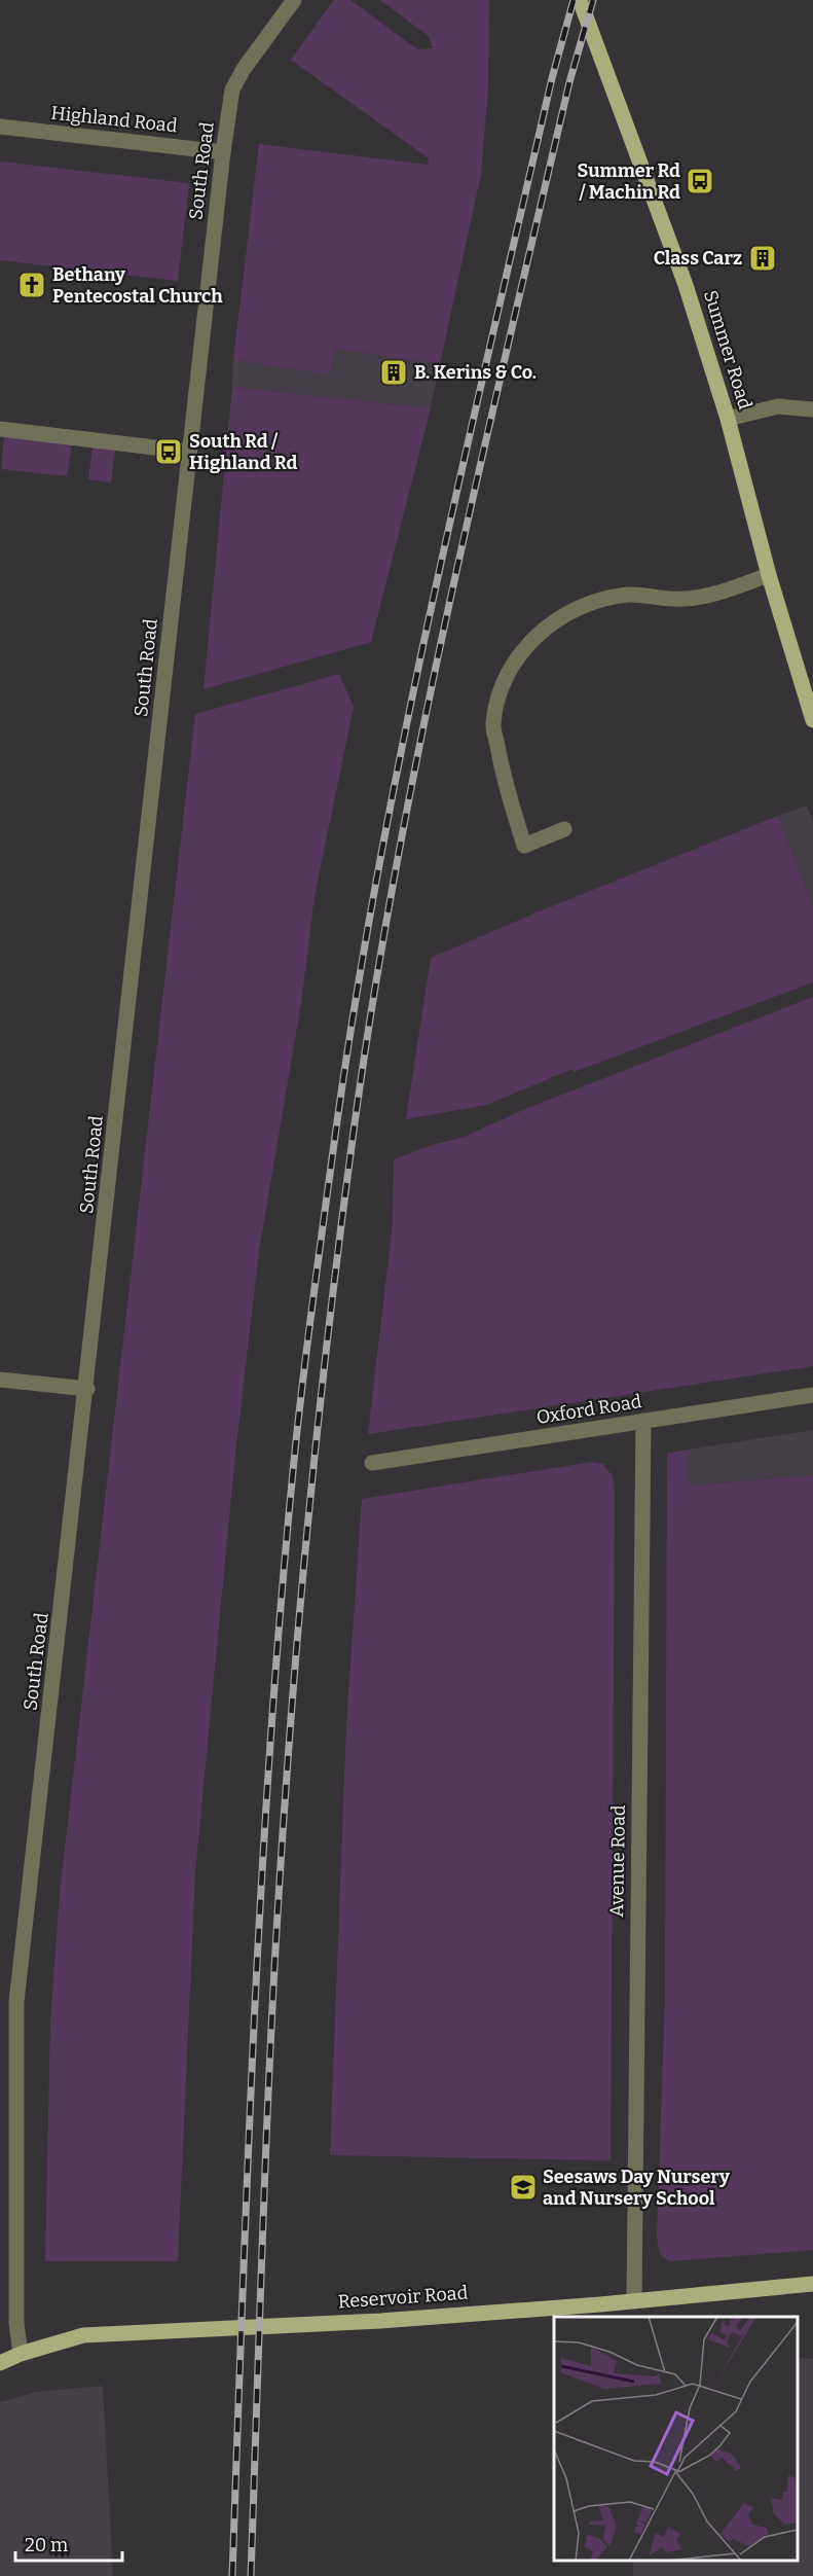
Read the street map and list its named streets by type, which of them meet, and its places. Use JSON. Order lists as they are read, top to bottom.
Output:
{
  "streets": {
    "main road": ["Summer Road", "Reservoir Road"],
    "street": [
      "Highland Road",
      "South Road",
      "Oxford Road",
      "Avenue Road"
    ]
  },
  "crossings": [
    ["Highland Road", "South Road"],
    ["South Road", "Reservoir Road"],
    ["Oxford Road", "Avenue Road"],
    ["Avenue Road", "Reservoir Road"]
  ],
  "places": {
    "bus stop": ["Summer Rd / Machin Rd", "South Rd / Highland Rd"],
    "building": ["Class Carz", "B. Kerins & Co."],
    "church": ["Bethany Pentecostal Church"],
    "school or university": ["Seesaws Day Nursery and Nursery School"]
  },
  "scale_bar": "20 m"
}
